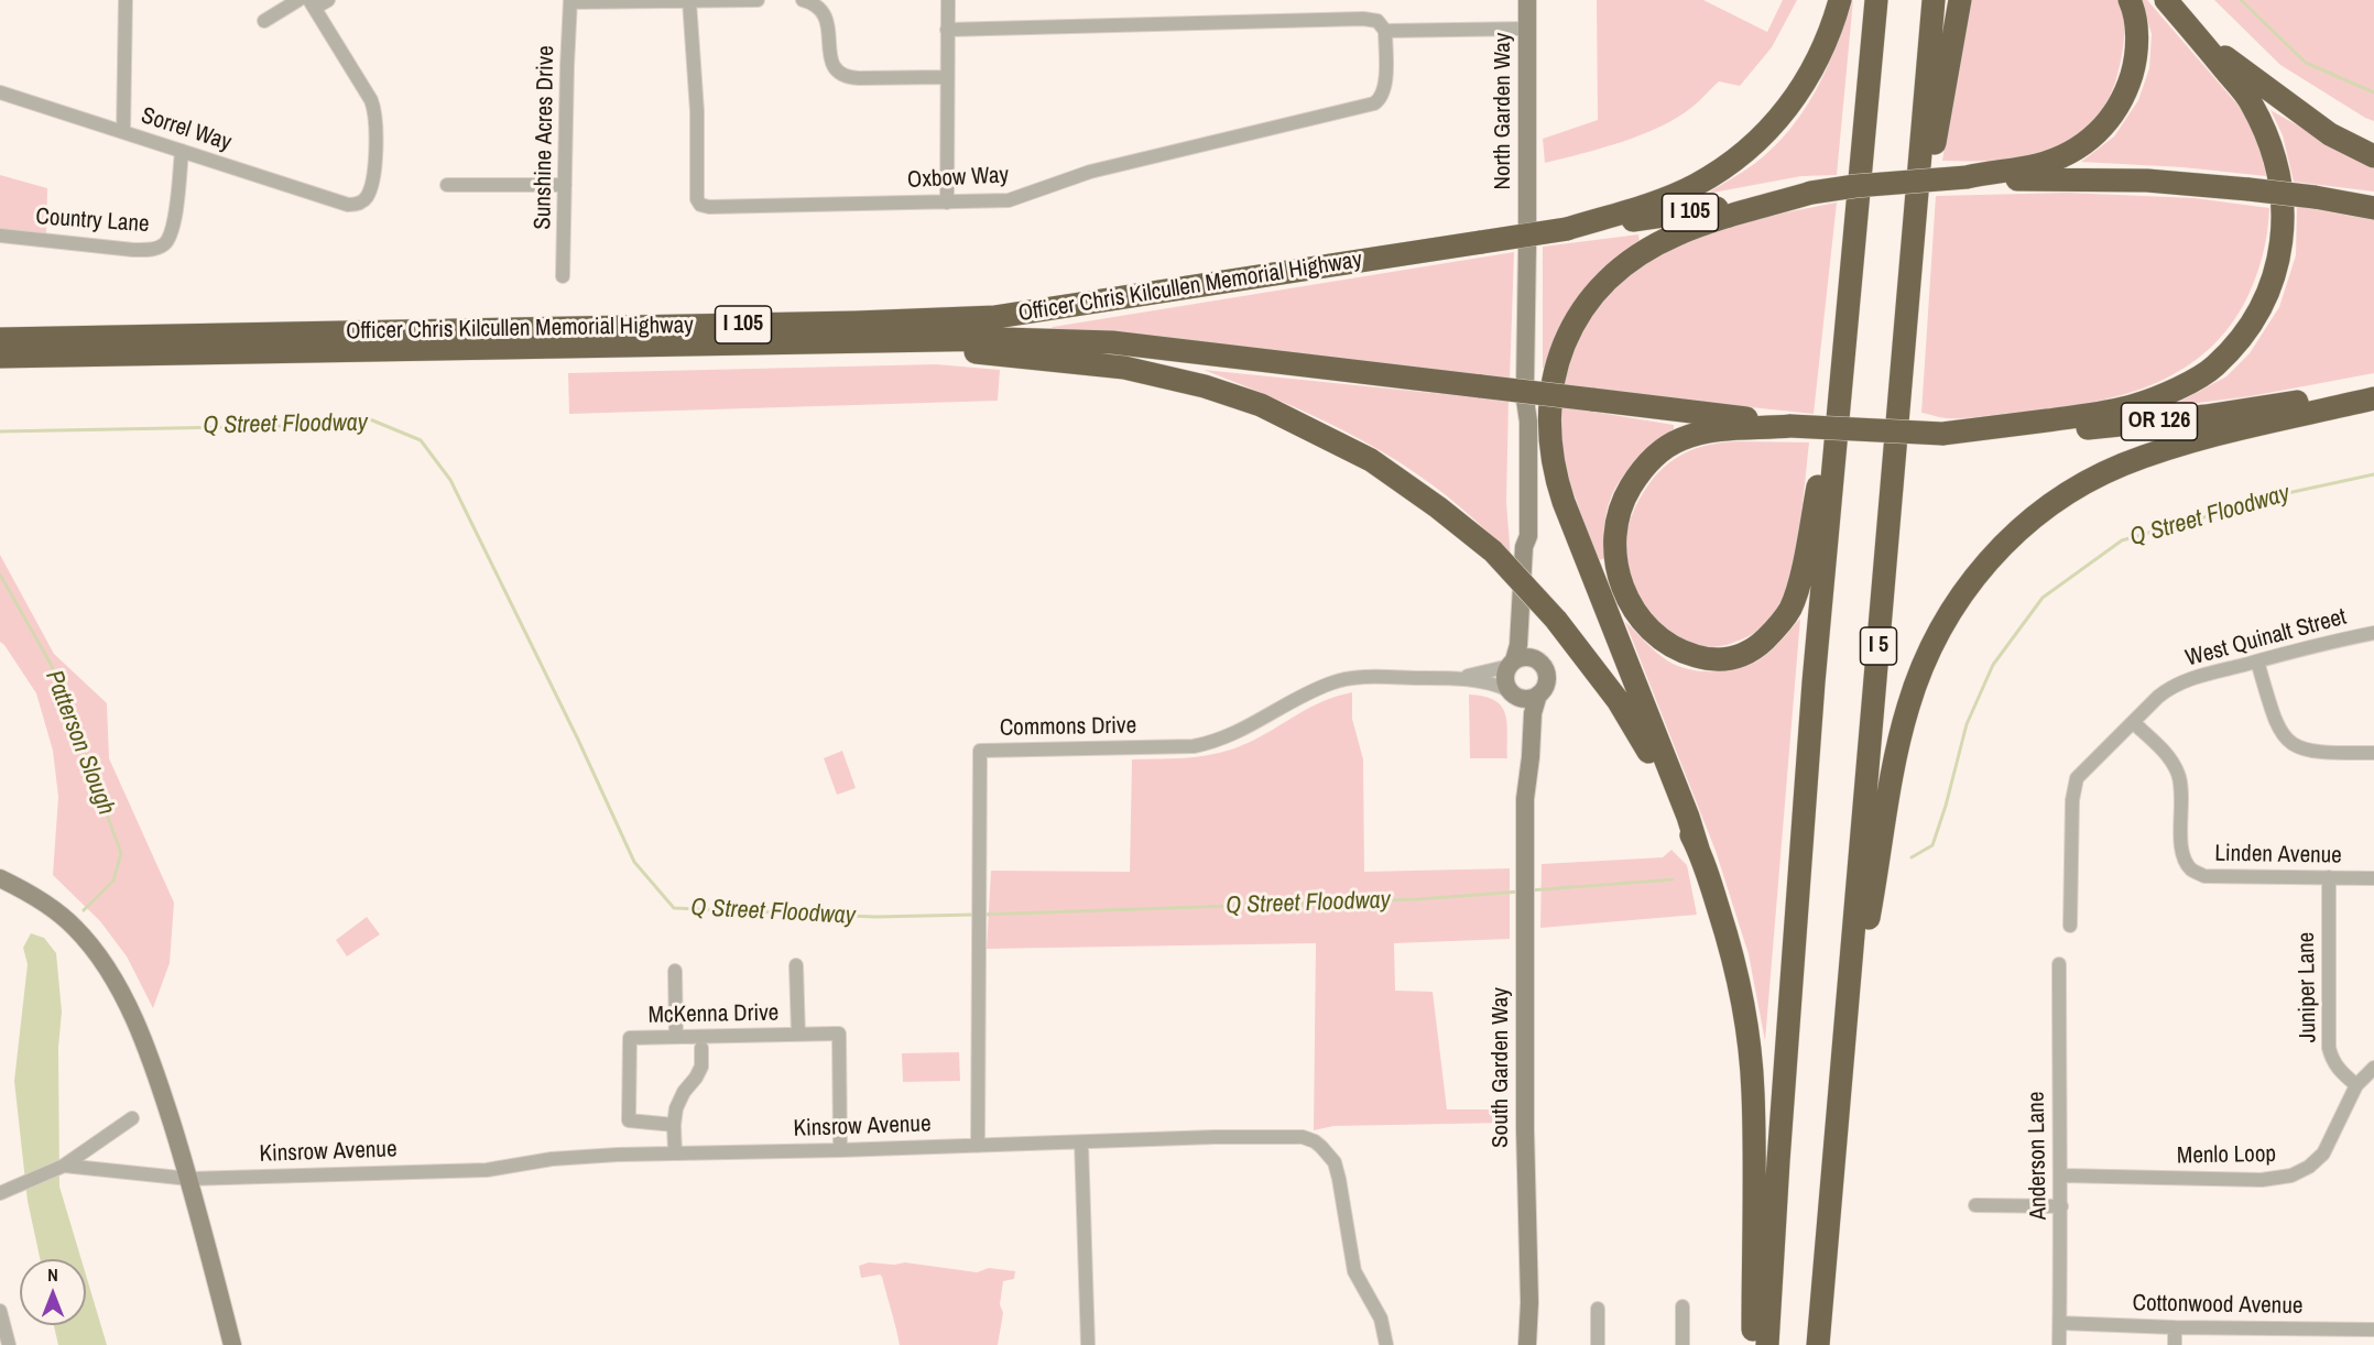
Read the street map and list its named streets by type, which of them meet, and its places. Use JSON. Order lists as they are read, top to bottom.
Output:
{
  "streets": {
    "highway": [
      "I 105",
      "Officer Chris Kilcullen Memorial Highway",
      "OR 126",
      "I 5"
    ],
    "street": [
      "North Garden Way",
      "Sorrel Way",
      "Sunshine Acres Drive",
      "Oxbow Way",
      "Country Lane",
      "West Quinalt Street",
      "Commons Drive",
      "Linden Avenue",
      "Juniper Lane",
      "McKenna Drive",
      "South Garden Way",
      "Kinsrow Avenue",
      "Anderson Lane",
      "Menlo Loop",
      "Cottonwood Avenue"
    ]
  },
  "crossings": [
    ["Sorrel Way", "Country Lane"],
    ["West Quinalt Street", "Linden Avenue"],
    ["Commons Drive", "South Garden Way"],
    ["Commons Drive", "Kinsrow Avenue"],
    ["Linden Avenue", "Juniper Lane"],
    ["Juniper Lane", "Menlo Loop"],
    ["McKenna Drive", "Kinsrow Avenue"],
    ["Anderson Lane", "Menlo Loop"],
    ["Anderson Lane", "Cottonwood Avenue"]
  ],
  "water": ["Q Street Floodway", "Patterson Slough"],
  "north": "top"
}
